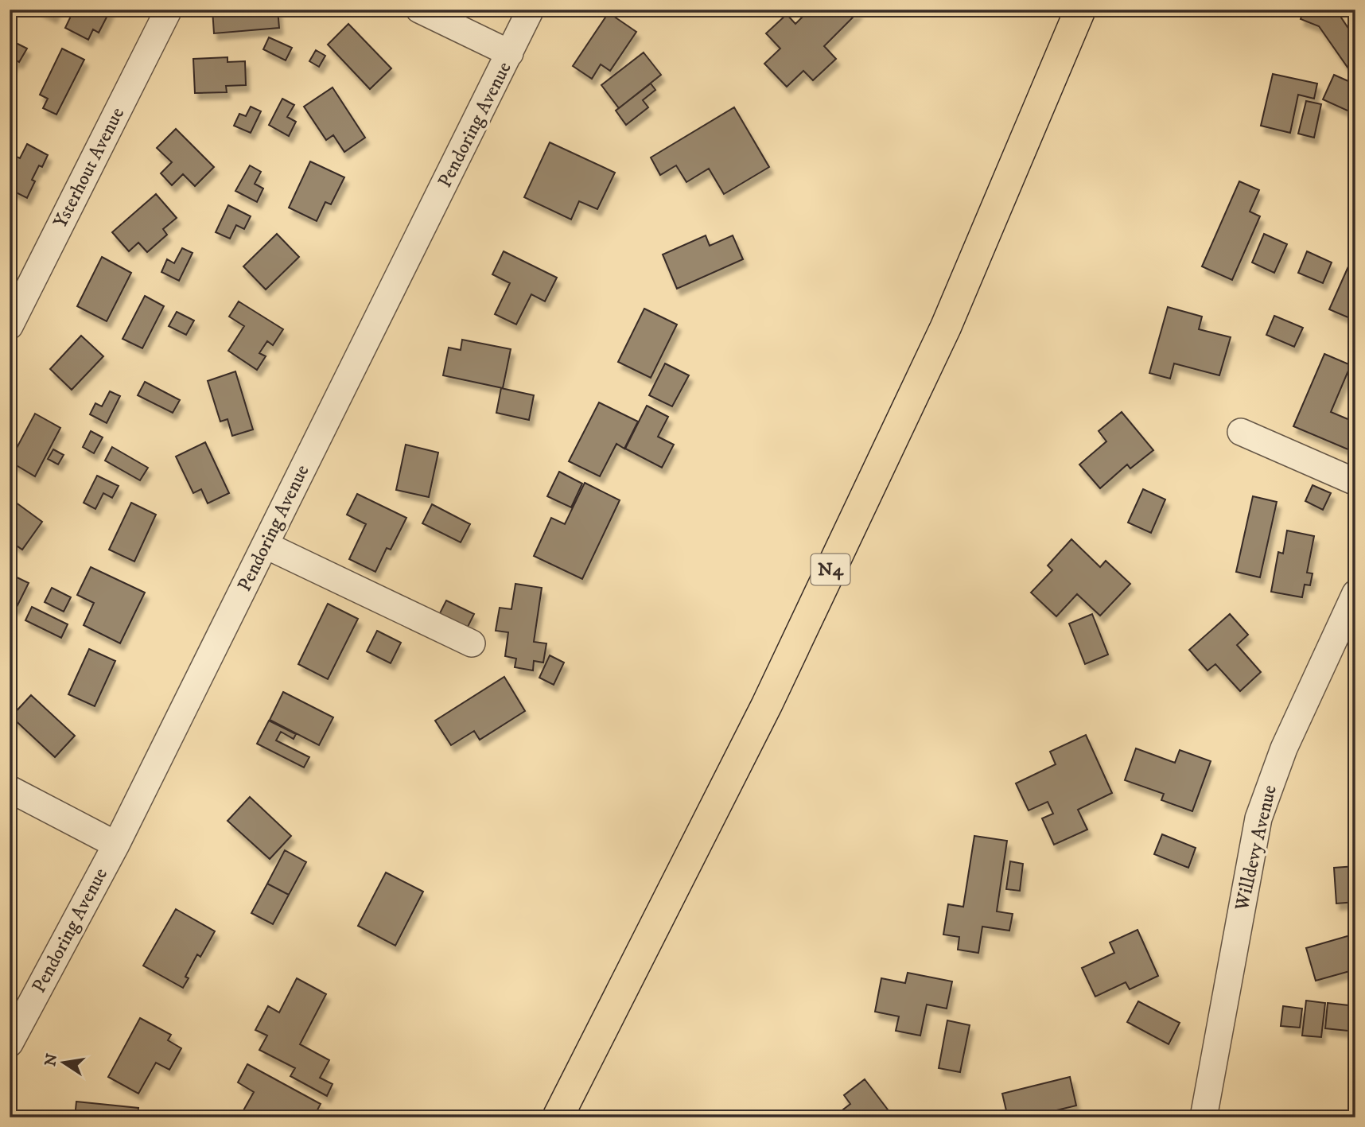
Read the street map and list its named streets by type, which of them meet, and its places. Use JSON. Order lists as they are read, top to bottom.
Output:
{
  "streets": {
    "highway": ["N4"],
    "street": ["Pendoring Avenue", "Ysterhout Avenue", "Willdevy Avenue"]
  },
  "north": "left"
}
